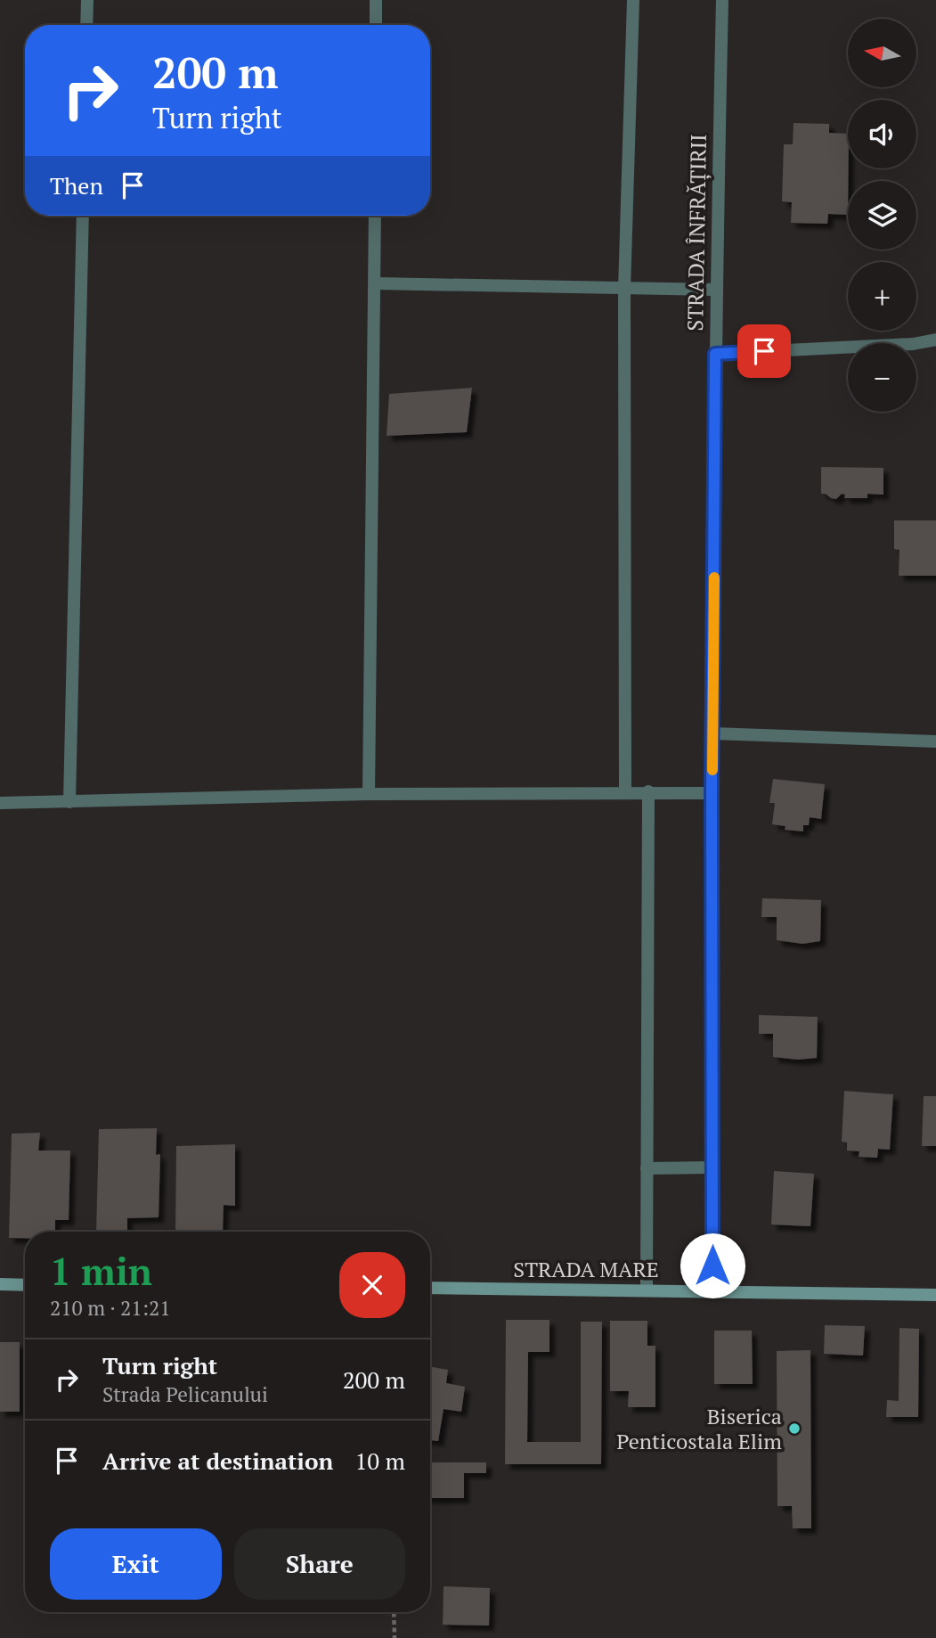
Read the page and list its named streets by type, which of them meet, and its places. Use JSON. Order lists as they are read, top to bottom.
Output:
{
  "streets": {
    "street": ["STRADA ÎNFRĂȚIRII", "STRADA MARE"]
  },
  "crossings": [
    ["STRADA ÎNFRĂȚIRII", "STRADA MARE"]
  ],
  "places": ["Biserica Penticostala Elim"],
  "north": "left",
  "page": {
    "map_buttons": ["+", "−"],
    "turn": ["200 m", "Turn right"],
    "then": "Then",
    "heading": ["1 min", "210 m · 21:21"],
    "list": [
      {
        "name": "Turn right",
        "note": "Strada Pelicanului",
        "value": "200 m"
      },
      {
        "name": "Arrive at destination",
        "value": "10 m"
      }
    ],
    "buttons": ["Exit", "Share"]
  }
}
